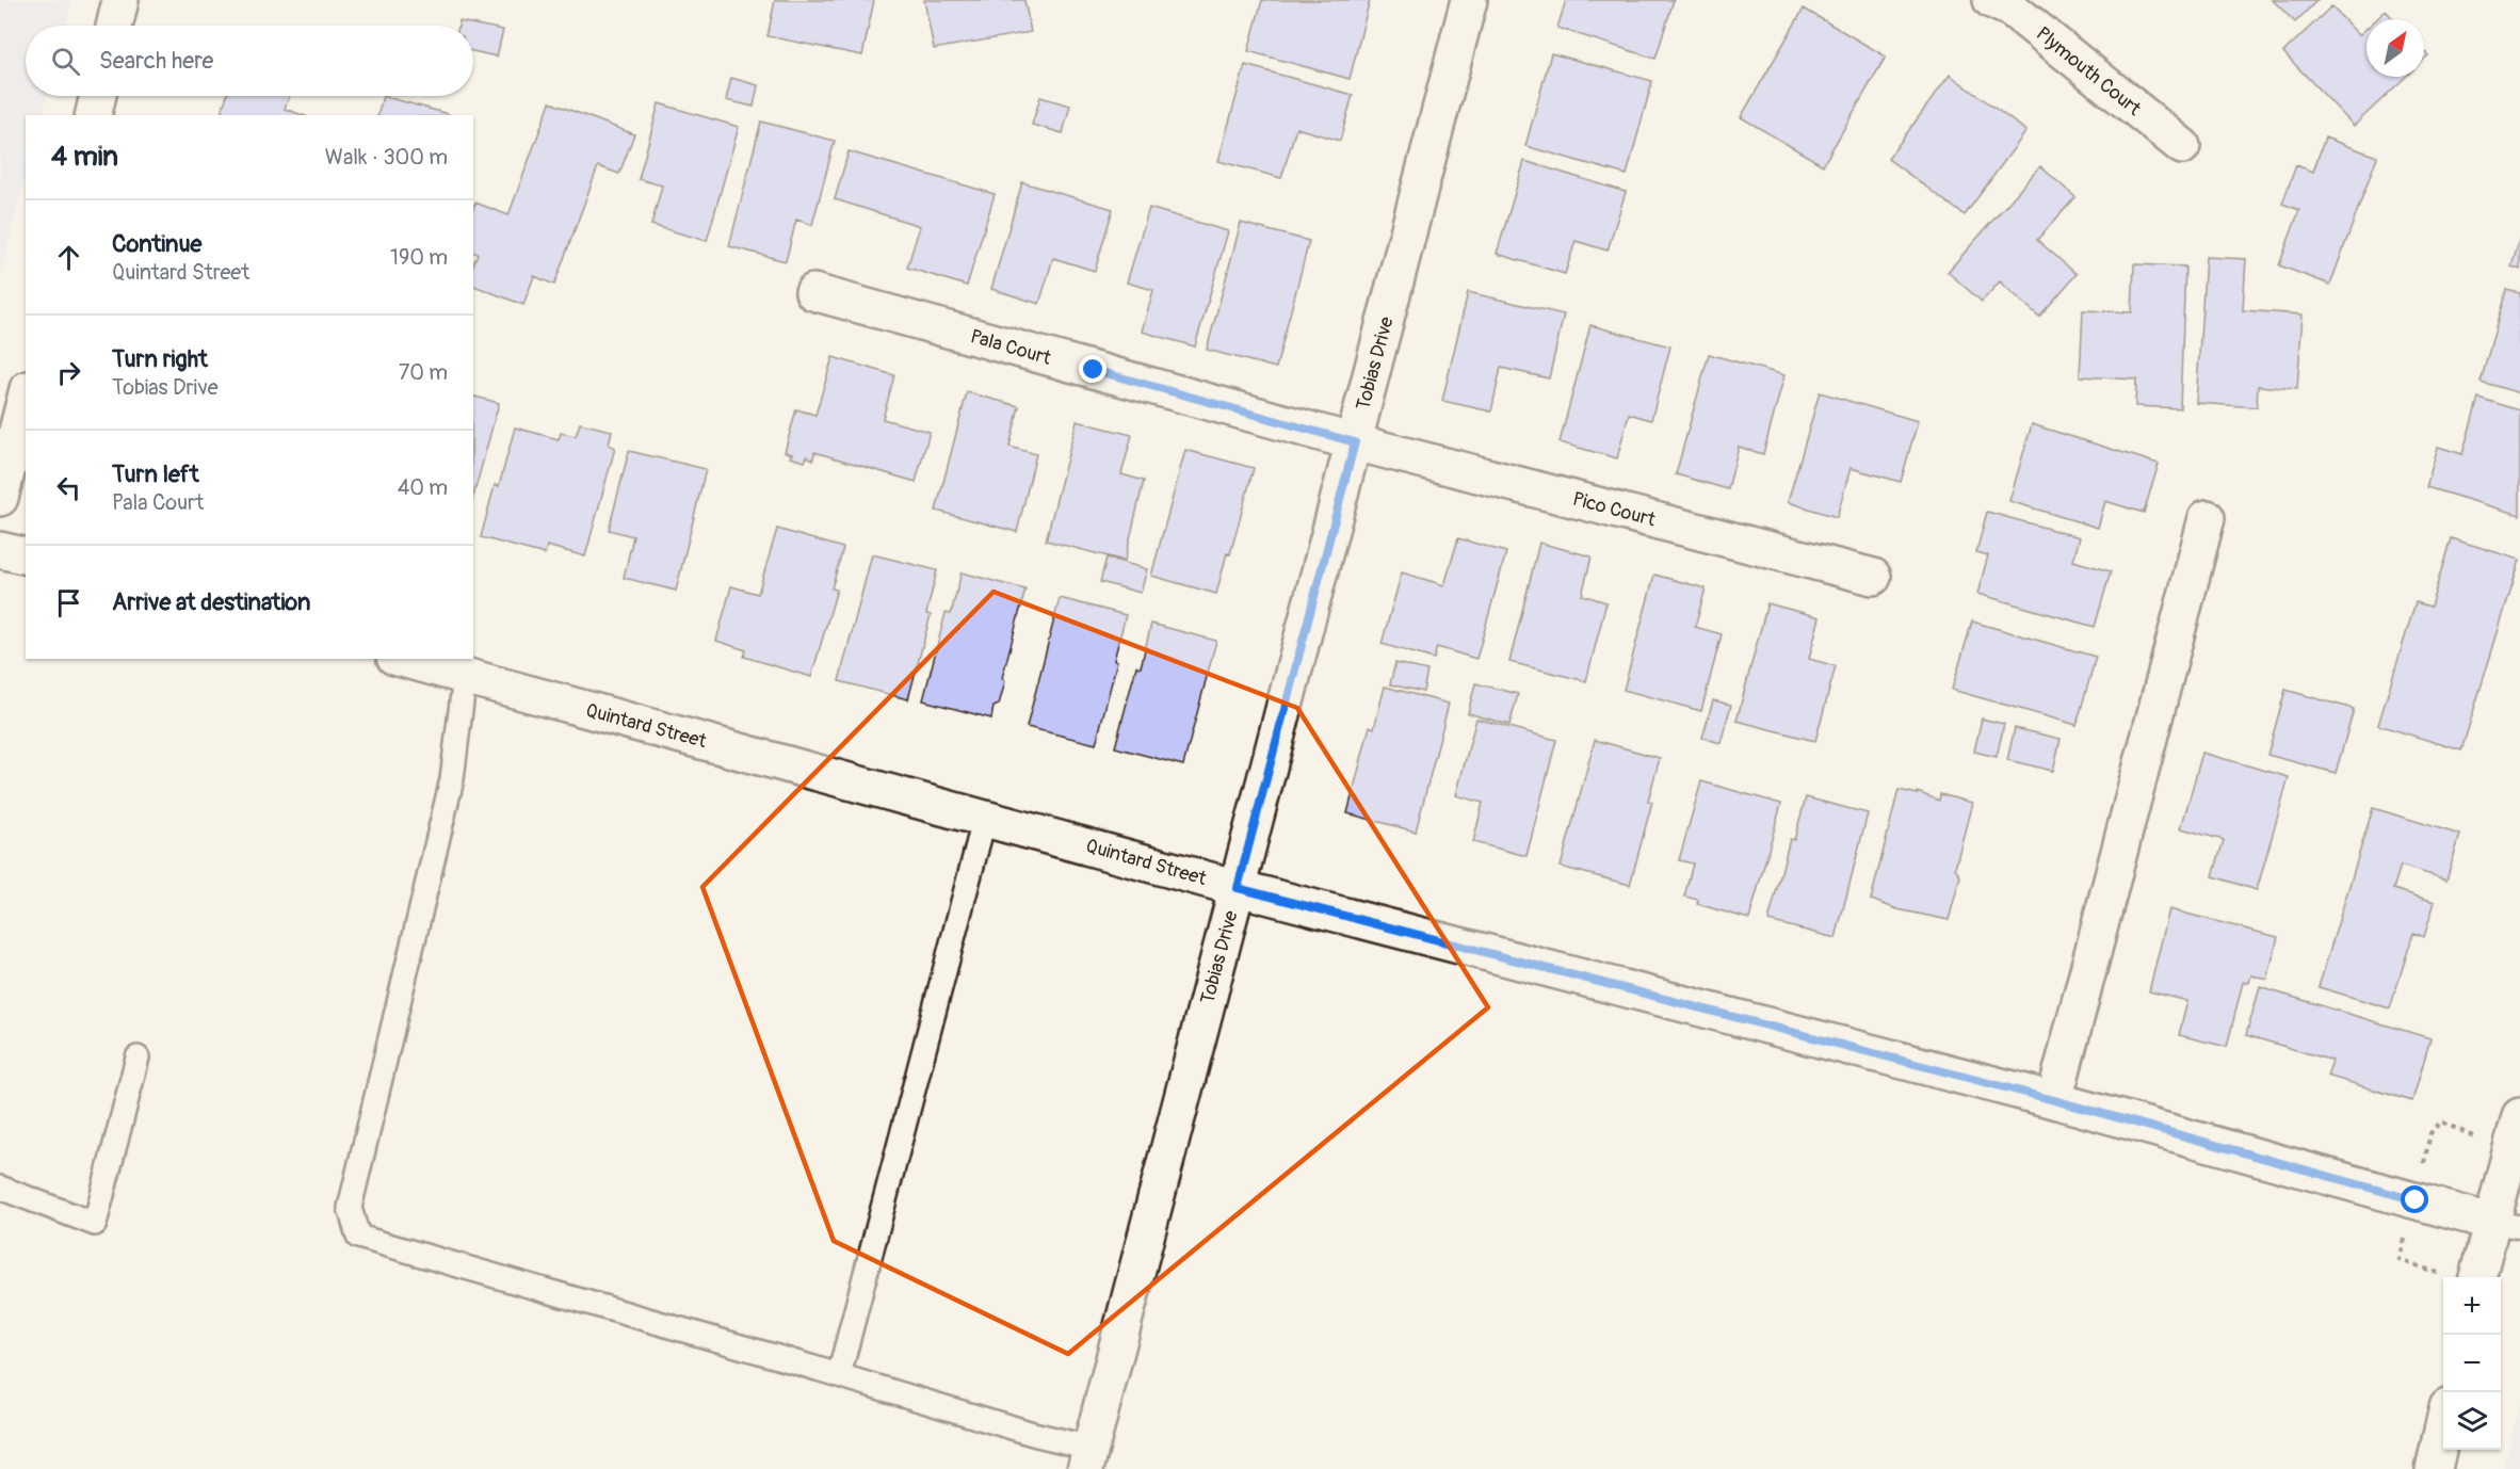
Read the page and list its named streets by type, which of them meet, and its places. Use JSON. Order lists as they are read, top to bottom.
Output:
{
  "streets": {
    "street": [
      "Plymouth Court",
      "Pala Court",
      "Tobias Drive",
      "Pico Court",
      "Quintard Street"
    ]
  },
  "crossings": [
    ["Pala Court", "Tobias Drive"],
    ["Pala Court", "Pico Court"],
    ["Tobias Drive", "Pico Court"],
    ["Tobias Drive", "Quintard Street"]
  ],
  "north": "top right",
  "page": {
    "search": "Search here",
    "heading": ["4 min", "Walk · 300 m"],
    "list": [
      ["Continue", "Quintard Street", "190 m"],
      ["Turn right", "Tobias Drive", "70 m"],
      ["Turn left", "Pala Court", "40 m"],
      "Arrive at destination"
    ],
    "map_buttons": ["+", "−"]
  }
}
